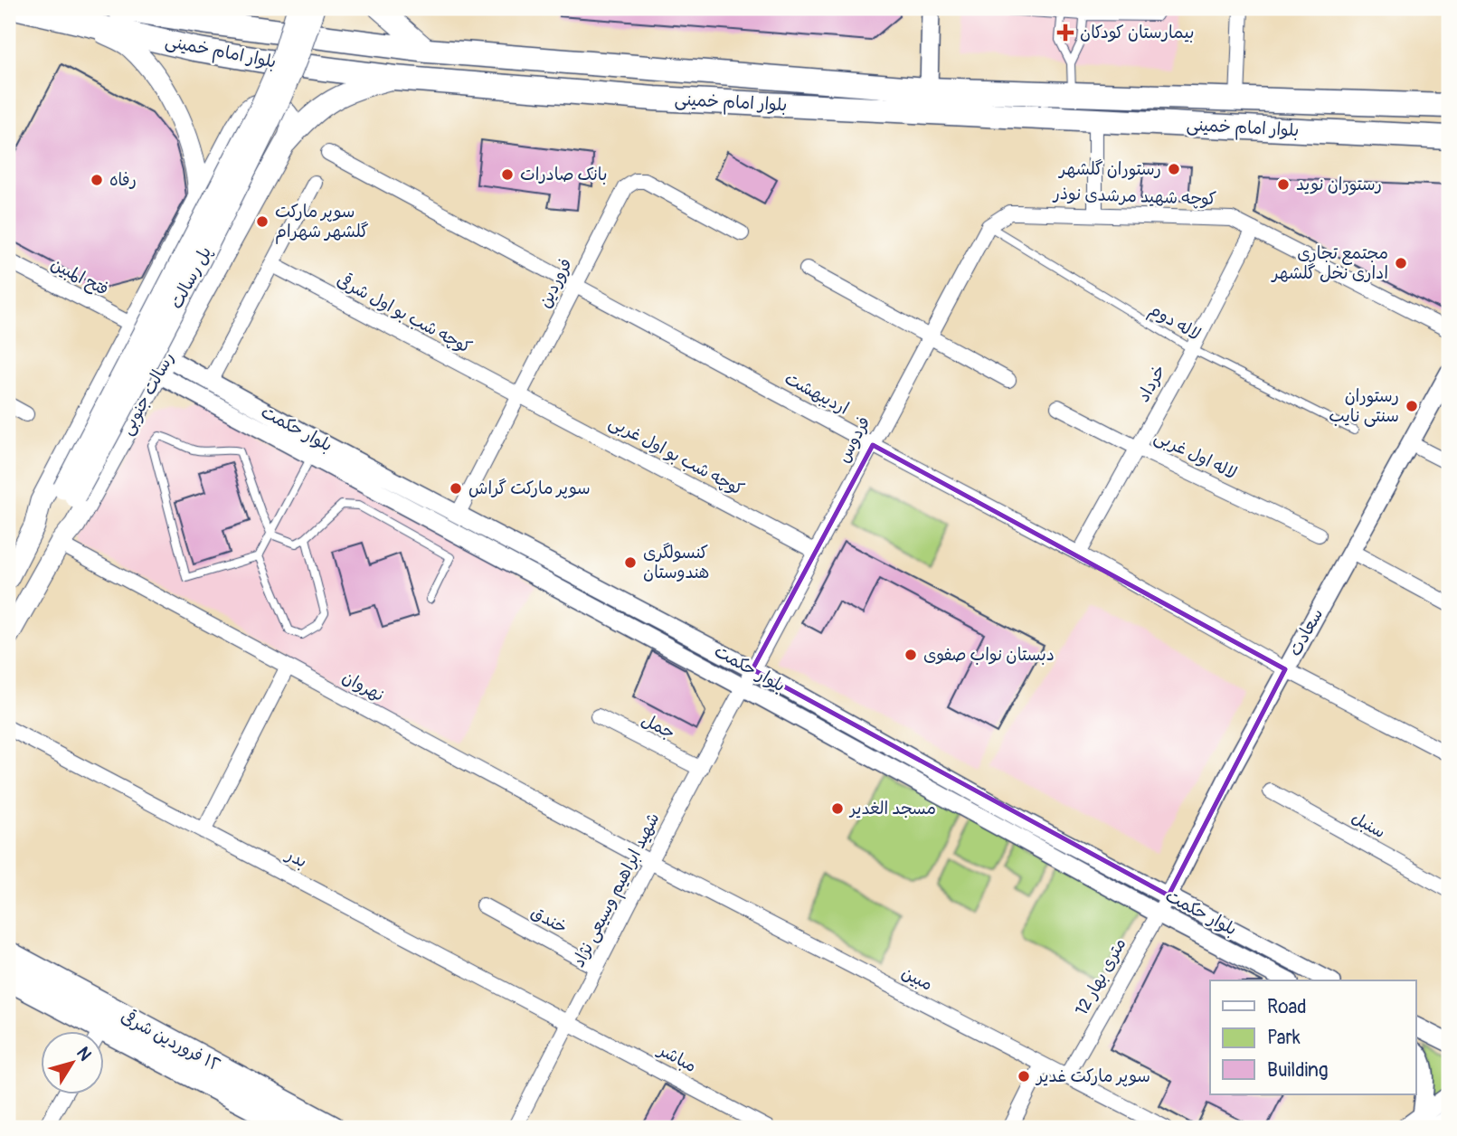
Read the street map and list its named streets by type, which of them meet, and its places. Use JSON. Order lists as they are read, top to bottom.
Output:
{
  "streets": {
    "main road": [
      "بلوار امام خمینی",
      "پل رسالت",
      "رسالت جنوبی",
      "١٢ فروردین شرقی"
    ],
    "street": [
      "کوچه شهید مرشدی نوذر",
      "فتح المبین",
      "فروردین",
      "کوچه شب بو اول شرقی",
      "خرداد",
      "اردیبهشت",
      "بلوار حکمت",
      "فردوس",
      "لاله اول غربی",
      "کوچه شب بو اول غربی",
      "سعادت",
      "نهروان",
      "جمل",
      "سنبل",
      "بدر",
      "شهید ابراهیم وسیعی نژاد",
      "خندق",
      "12 متری بهار",
      "مبین",
      "مباشر"
    ],
    "lane": ["لاله دوم"]
  },
  "crossings": [
    ["کوچه شهید مرشدی نوذر", "لاله دوم"],
    ["کوچه شهید مرشدی نوذر", "خرداد"],
    ["کوچه شهید مرشدی نوذر", "فردوس"],
    ["پل رسالت", "رسالت جنوبی"],
    ["پل رسالت", "نهروان"],
    ["فروردین", "کوچه شب بو اول شرقی"],
    ["فروردین", "اردیبهشت"],
    ["فروردین", "بلوار حکمت"],
    ["فروردین", "کوچه شب بو اول غربی"],
    ["کوچه شب بو اول شرقی", "کوچه شب بو اول غربی"],
    ["لاله دوم", "خرداد"],
    ["لاله دوم", "فردوس"],
    ["خرداد", "اردیبهشت"],
    ["خرداد", "لاله اول غربی"],
    ["رسالت جنوبی", "بلوار حکمت"],
    ["رسالت جنوبی", "نهروان"],
    ["اردیبهشت", "فردوس"],
    ["اردیبهشت", "سعادت"],
    ["بلوار حکمت", "فردوس"],
    ["بلوار حکمت", "سعادت"],
    ["بلوار حکمت", "شهید ابراهیم وسیعی نژاد"],
    ["بلوار حکمت", "12 متری بهار"],
    ["فردوس", "کوچه شب بو اول غربی"],
    ["فردوس", "شهید ابراهیم وسیعی نژاد"],
    ["سعادت", "12 متری بهار"],
    ["نهروان", "شهید ابراهیم وسیعی نژاد"],
    ["نهروان", "مبین"],
    ["جمل", "شهید ابراهیم وسیعی نژاد"],
    ["بدر", "شهید ابراهیم وسیعی نژاد"],
    ["بدر", "مباشر"],
    ["شهید ابراهیم وسیعی نژاد", "خندق"],
    ["شهید ابراهیم وسیعی نژاد", "مبین"],
    ["شهید ابراهیم وسیعی نژاد", "مباشر"],
    ["12 متری بهار", "مبین"]
  ],
  "places": {
    "health": ["بیمارستان کودکان"],
    "other": [
      "رستوران گلشهر",
      "بانک صادرات",
      "رفاه",
      "رستوران نوید",
      "سوپر مارکت گلشهر شهرام",
      "مجتمع تجاری اداری نخل گلشهر",
      "رستوران سنتی نایب",
      "سوپر مارکت گراش",
      "کنسولگری هندوستان",
      "دبستان نواب صفوی",
      "مسجد الغدیر",
      "سوپر مارکت غدیر"
    ]
  },
  "legend": ["Road", "Park", "Building"],
  "north": "top right"
}
